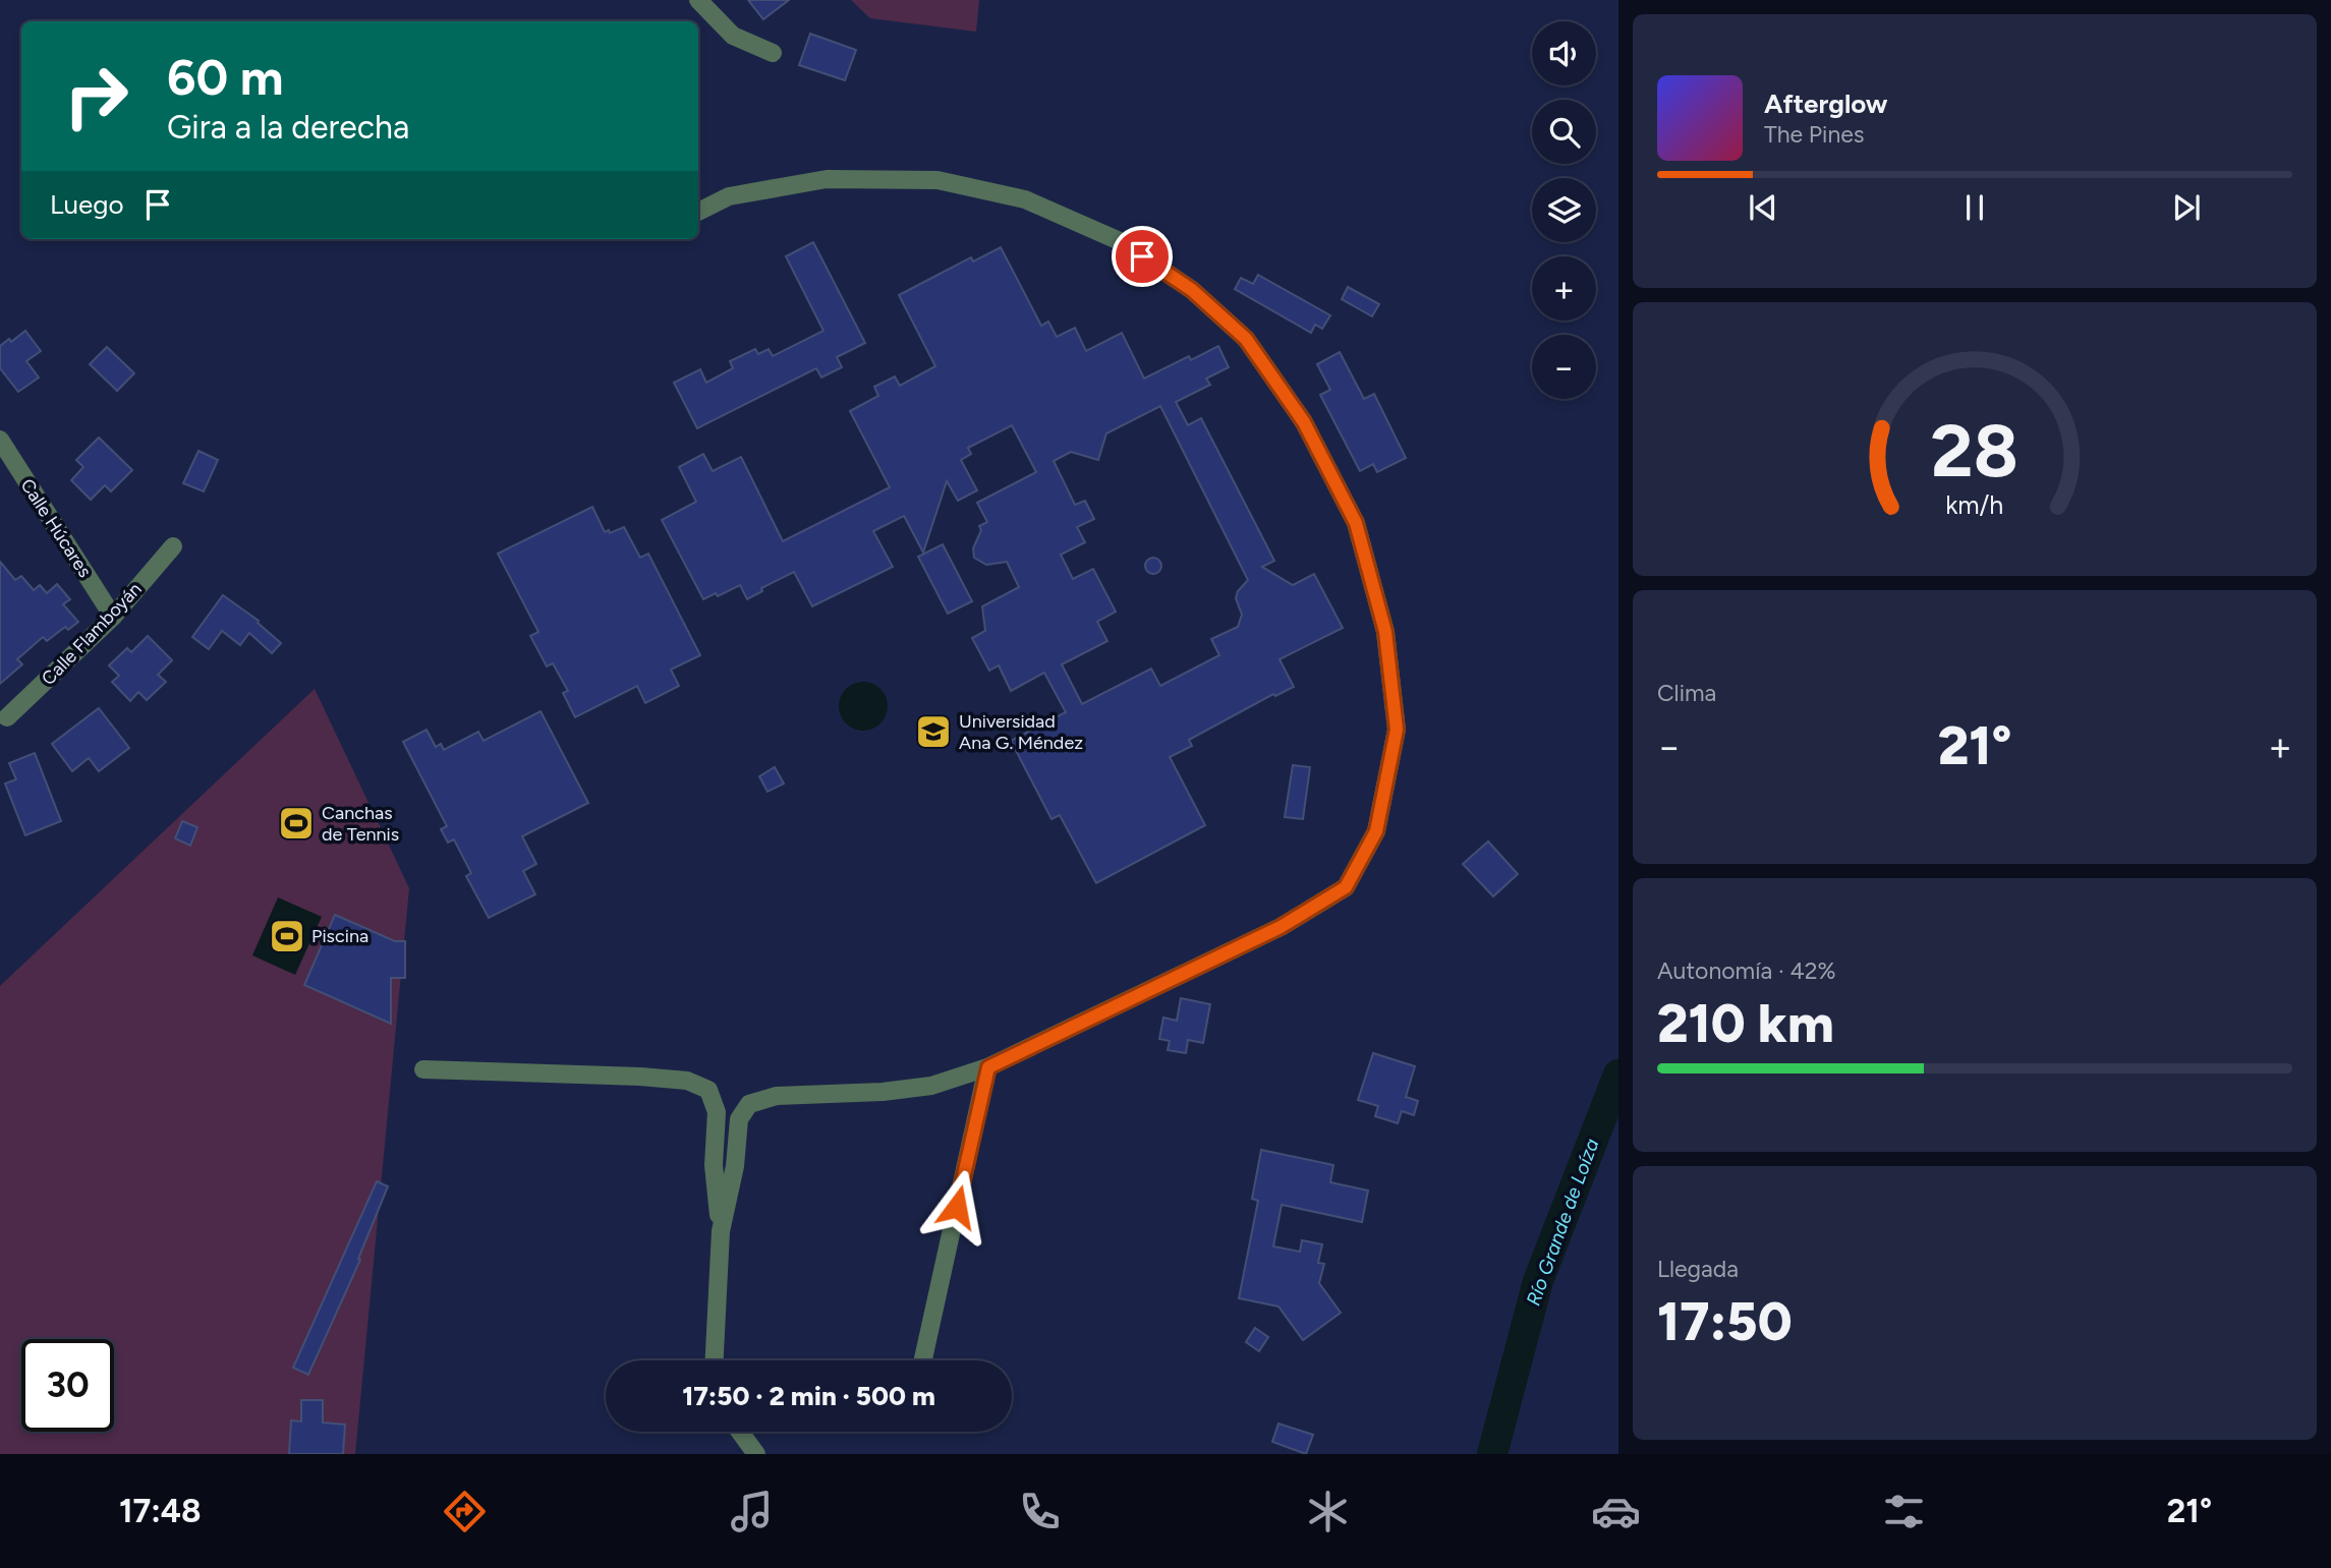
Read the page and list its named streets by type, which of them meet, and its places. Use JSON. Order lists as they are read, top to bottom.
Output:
{
  "streets": {
    "street": ["Calle Húcares", "Calle Flamboyán"]
  },
  "crossings": [
    ["Calle Húcares", "Calle Flamboyán"]
  ],
  "water": ["Río Grande de Loíza"],
  "places": {
    "school or university": ["Universidad Ana G. Méndez"],
    "sports": ["Canchas de Tennis", "Piscina"]
  },
  "page": {
    "map_buttons": ["+", "−"],
    "turn": ["60 m", "Gira a la derecha"],
    "song": ["Afterglow", "The Pines"],
    "then": "Luego",
    "tile": [
      "Clima",
      ["Autonomía · 42%", "210 km"],
      ["Llegada", "17:50"]
    ],
    "heat": ["−", "21°", "+"],
    "limit": "30",
    "trip": "17:50 · 2 min · 500 m",
    "tabs": ["17:48", "21°"],
    "gauge": ["28", "km/h"]
  }
}
